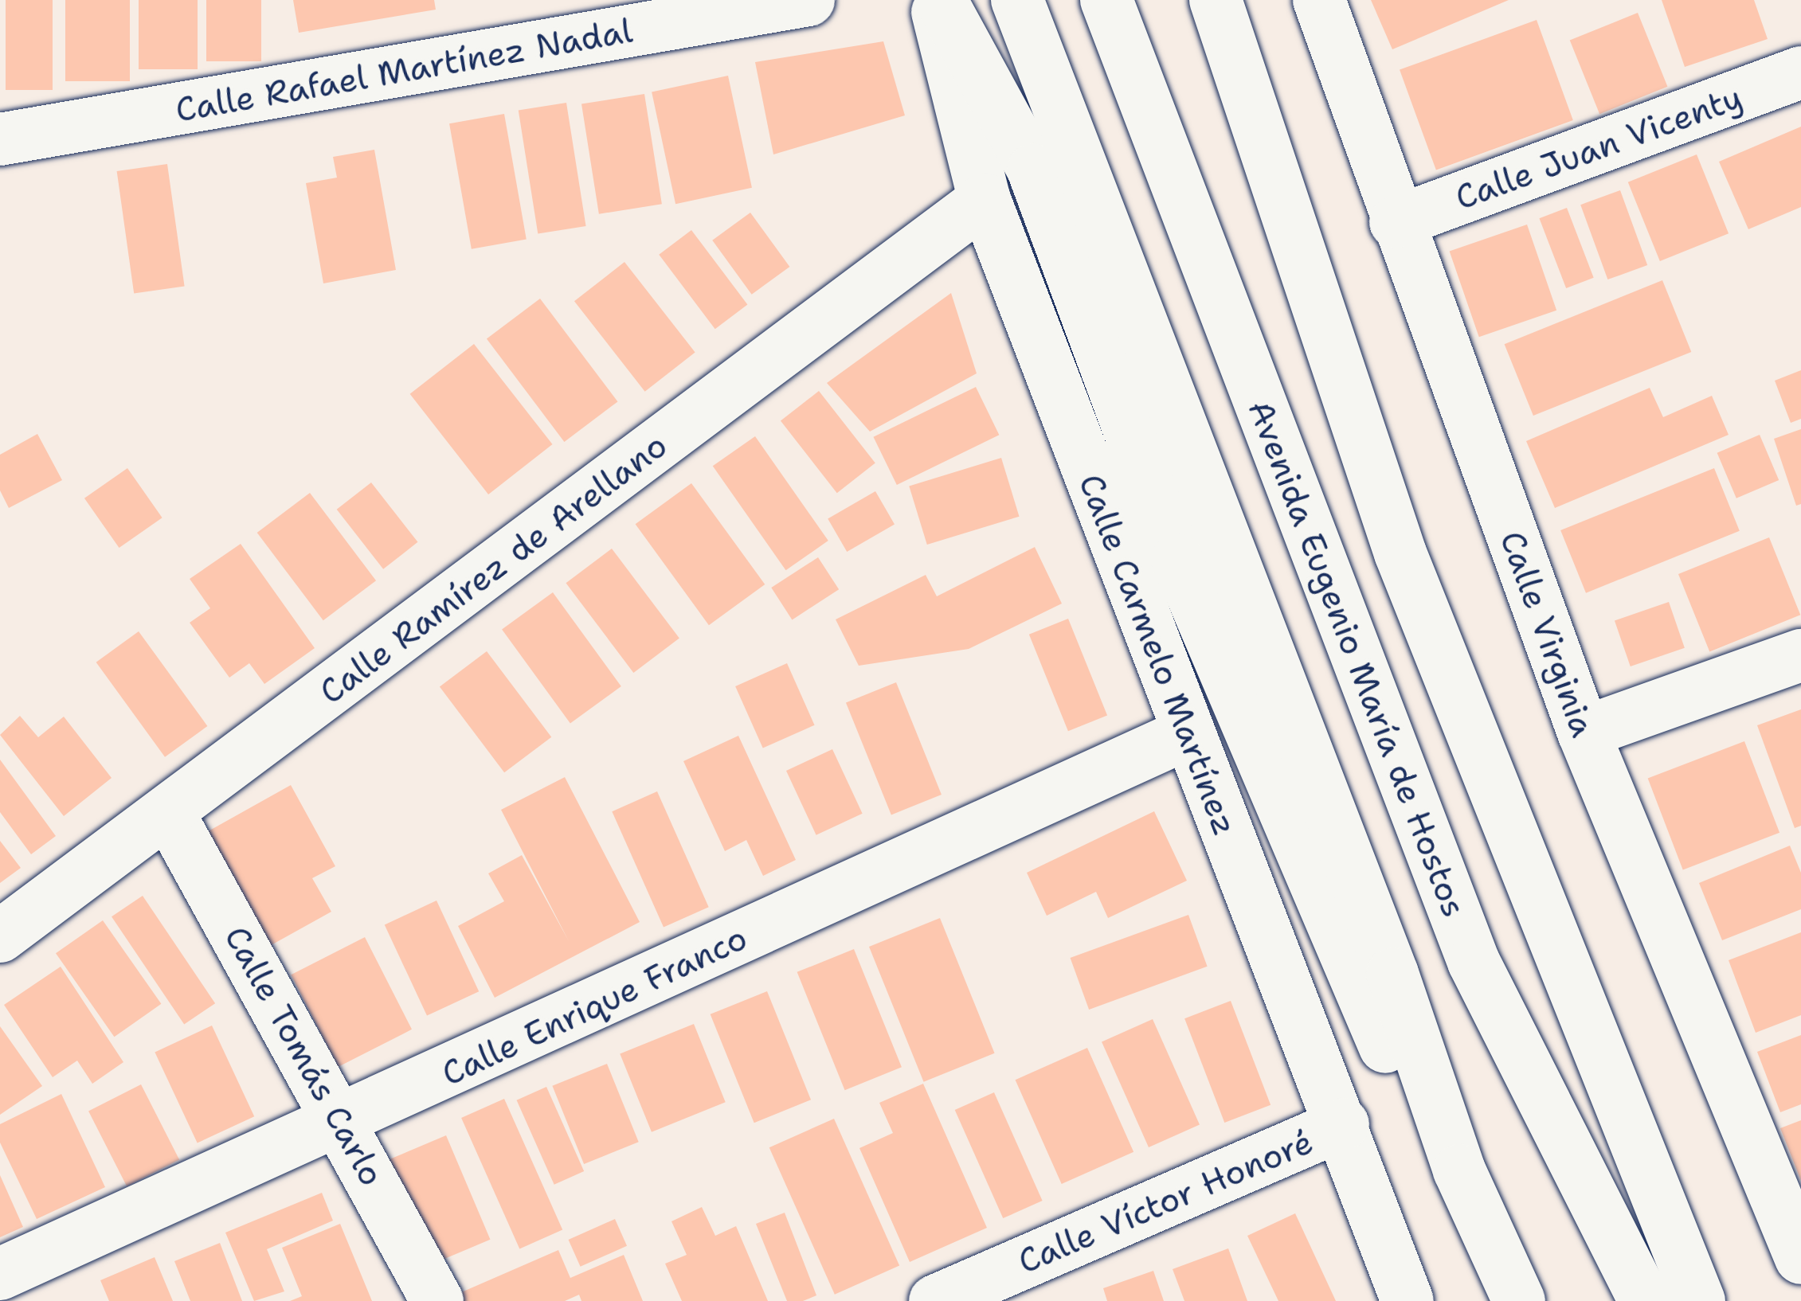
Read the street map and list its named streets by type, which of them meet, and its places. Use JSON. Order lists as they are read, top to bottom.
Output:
{
  "streets": {
    "main road": [
      "Calle Rafael Martínez Nadal",
      "Calle Juan Vicenty",
      "Calle Ramírez de Arellano",
      "Calle Virginia",
      "Calle Carmelo Martínez",
      "Avenida Eugenio María de Hostos",
      "Calle Enrique Franco",
      "Calle Tomás Carlo",
      "Calle Víctor Honoré"
    ]
  },
  "crossings": [
    ["Calle Juan Vicenty", "Calle Virginia"],
    ["Calle Ramírez de Arellano", "Calle Carmelo Martínez"],
    ["Calle Ramírez de Arellano", "Calle Tomás Carlo"],
    ["Calle Carmelo Martínez", "Calle Enrique Franco"],
    ["Calle Carmelo Martínez", "Calle Víctor Honoré"],
    ["Calle Enrique Franco", "Calle Tomás Carlo"]
  ]
}
